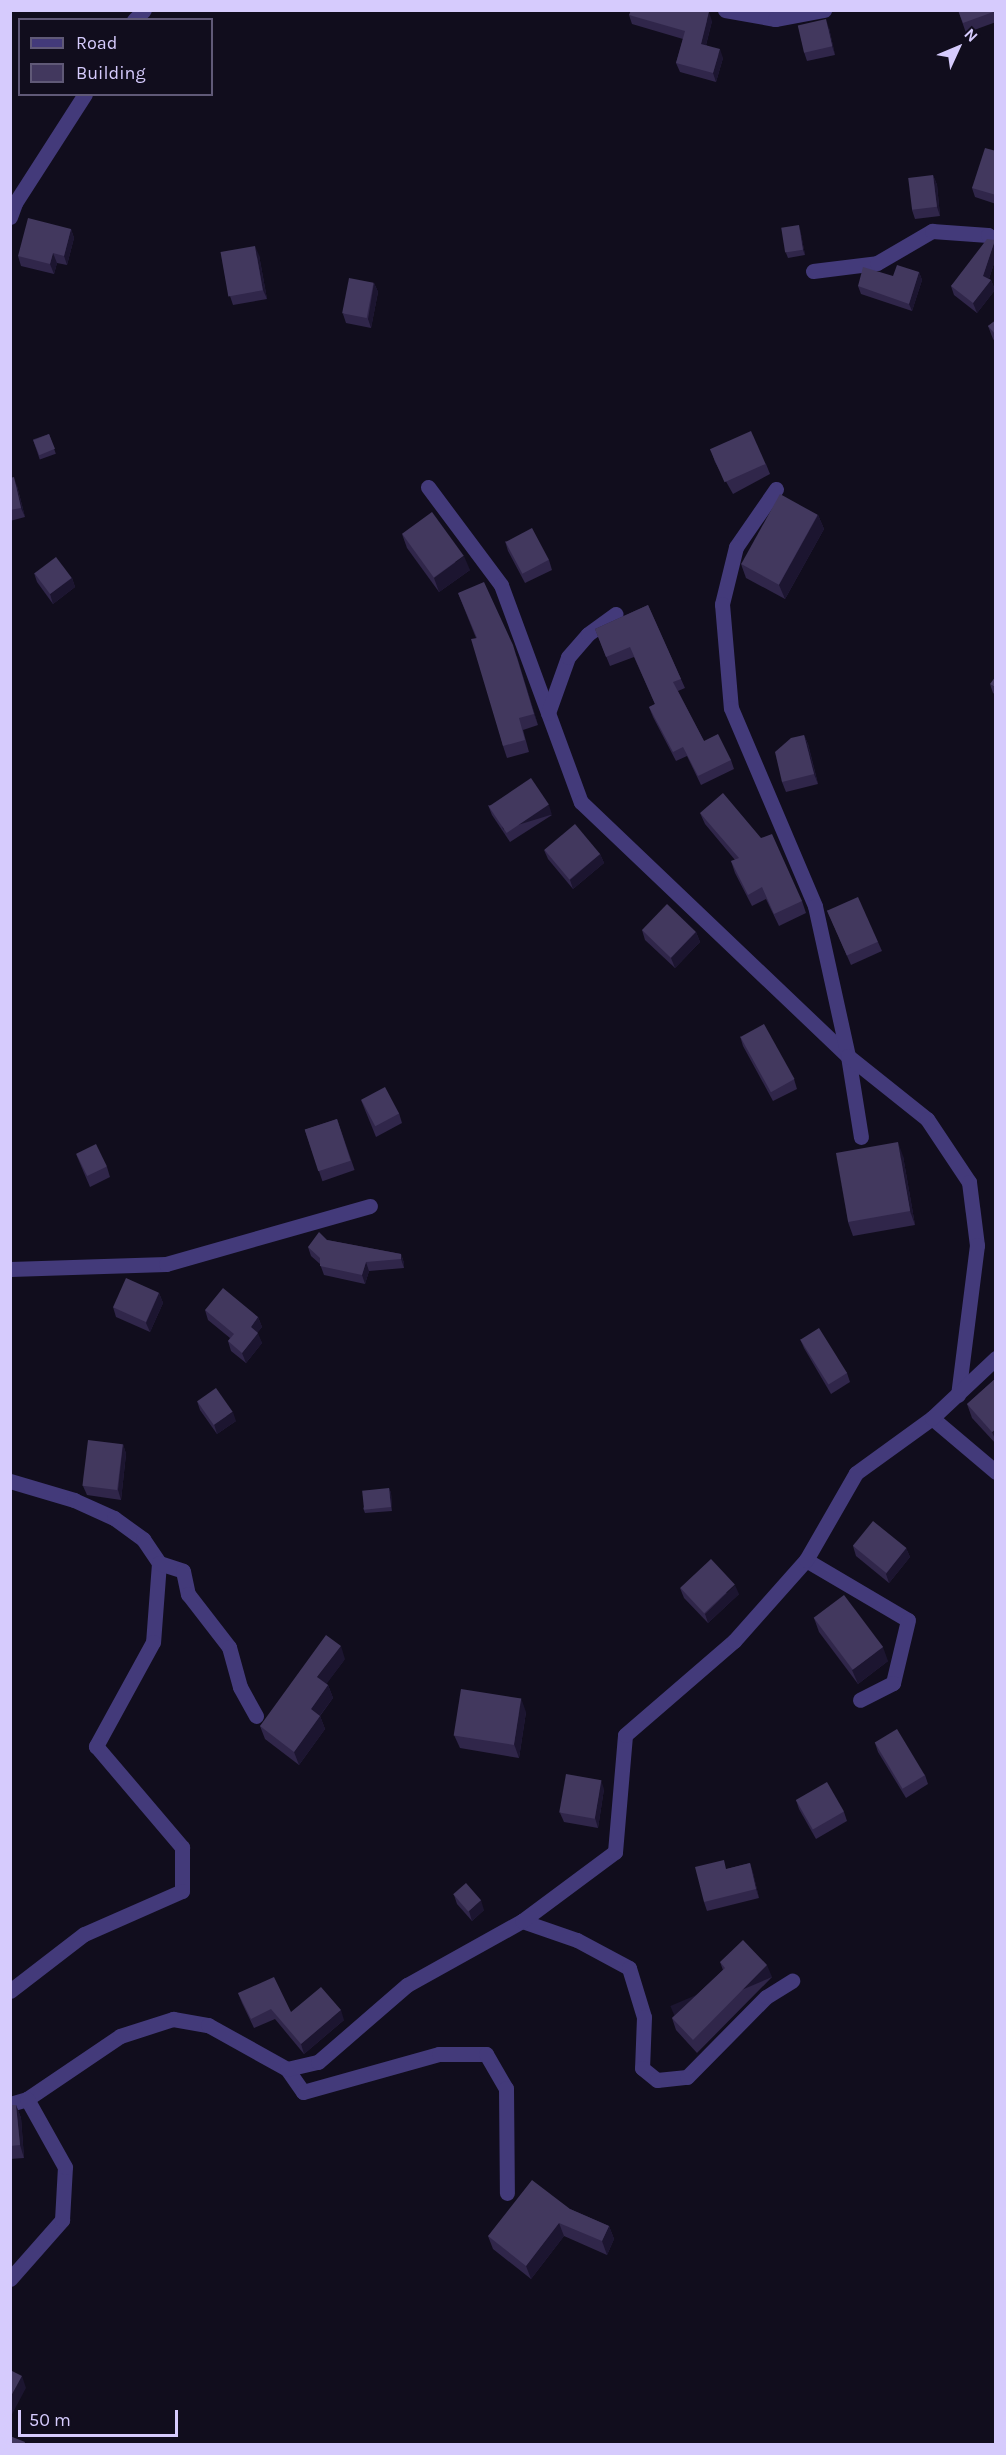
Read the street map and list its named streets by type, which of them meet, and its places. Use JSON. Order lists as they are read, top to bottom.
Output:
{
  "legend": ["Road", "Building"],
  "scale_bar": "50 m",
  "north": "top right"
}
